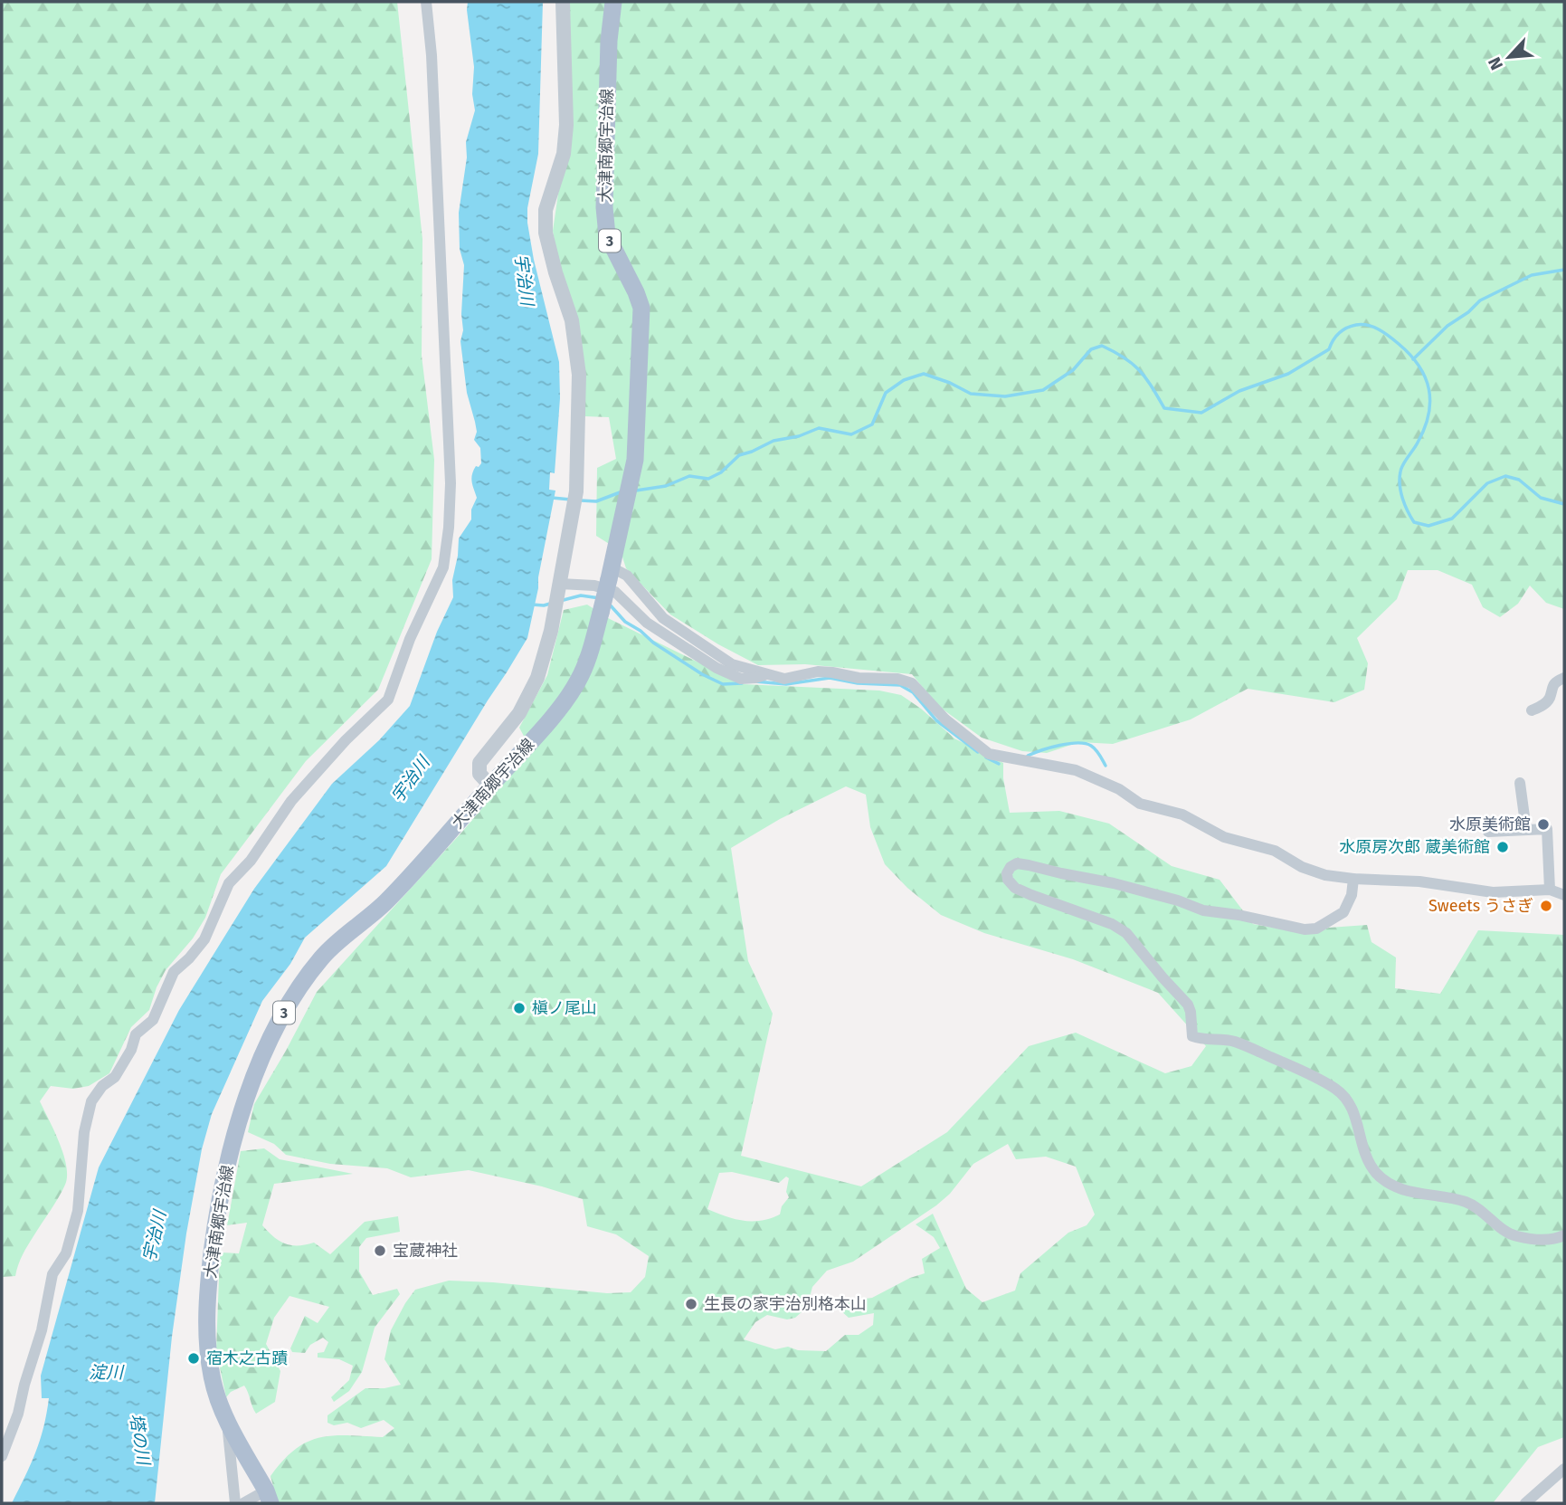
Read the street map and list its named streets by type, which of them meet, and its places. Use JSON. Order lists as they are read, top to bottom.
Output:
{
  "streets": {
    "main road": ["大津南郷宇治線", "3"]
  },
  "water": ["宇治川", "淀川", "塔の川"],
  "places": [
    "水原美術館",
    "水原房次郎 蔵美術館",
    "Sweets うさぎ",
    "槇ノ尾山",
    "宝蔵神社",
    "生長の家宇治別格本山",
    "宿木之古蹟"
  ],
  "north": "bottom left"
}
